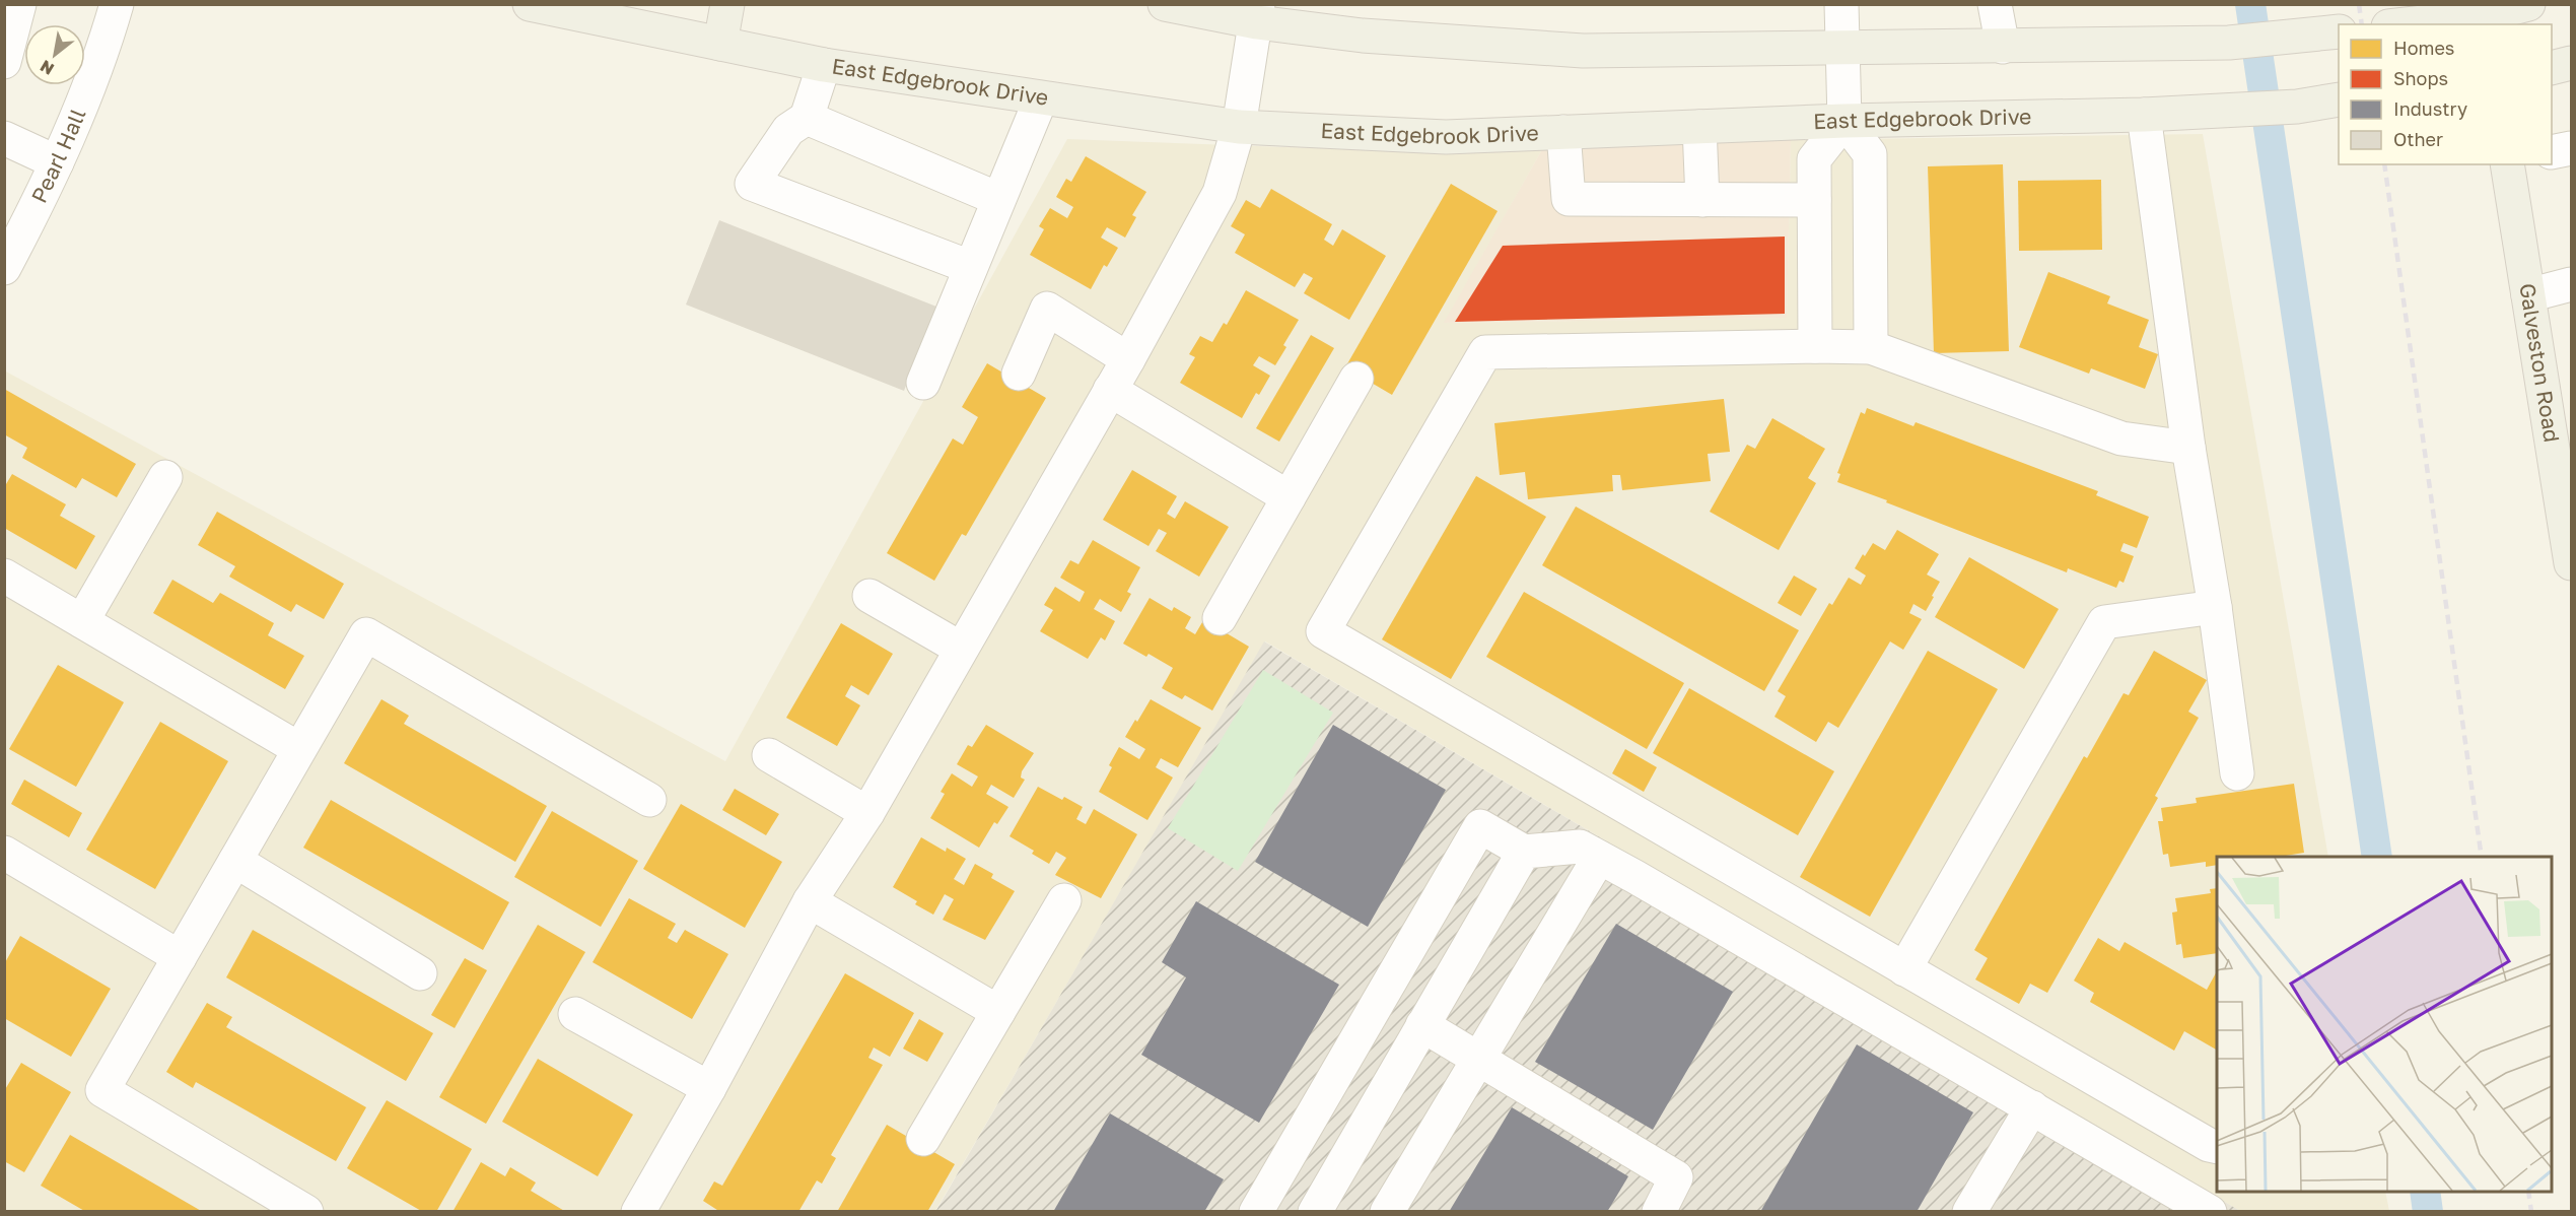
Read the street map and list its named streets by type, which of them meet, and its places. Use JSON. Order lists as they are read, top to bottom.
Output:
{
  "streets": {
    "main road": ["East Edgebrook Drive", "Galveston Road"],
    "street": ["Pearl Hall"]
  },
  "legend": [
    "Homes",
    "Shops",
    "Industry",
    "Other"
  ],
  "north": "bottom left"
}
